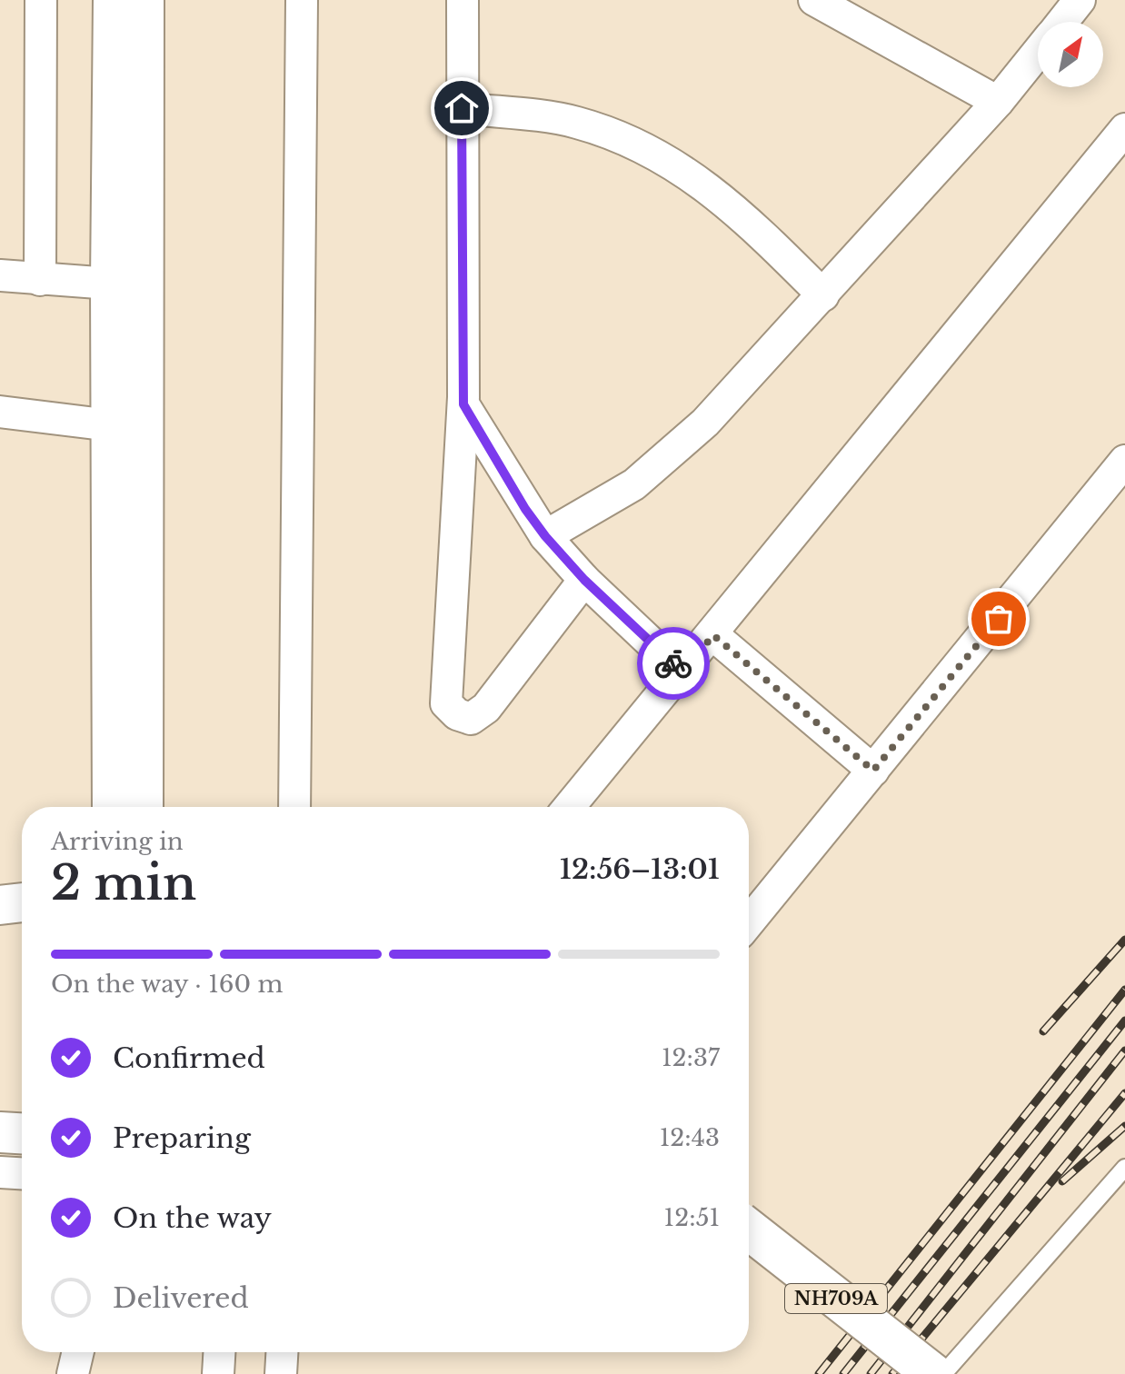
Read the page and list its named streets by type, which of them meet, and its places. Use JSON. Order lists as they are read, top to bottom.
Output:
{
  "streets": {
    "highway": ["NH709A"]
  },
  "north": "top right",
  "page": {
    "heading": ["2 min", "Arriving in", "12:56–13:01"],
    "bar": "On the way · 160 m",
    "list": [
      ["Confirmed", "12:37"],
      ["Preparing", "12:43"],
      ["On the way", "12:51"],
      "Delivered"
    ]
  }
}
